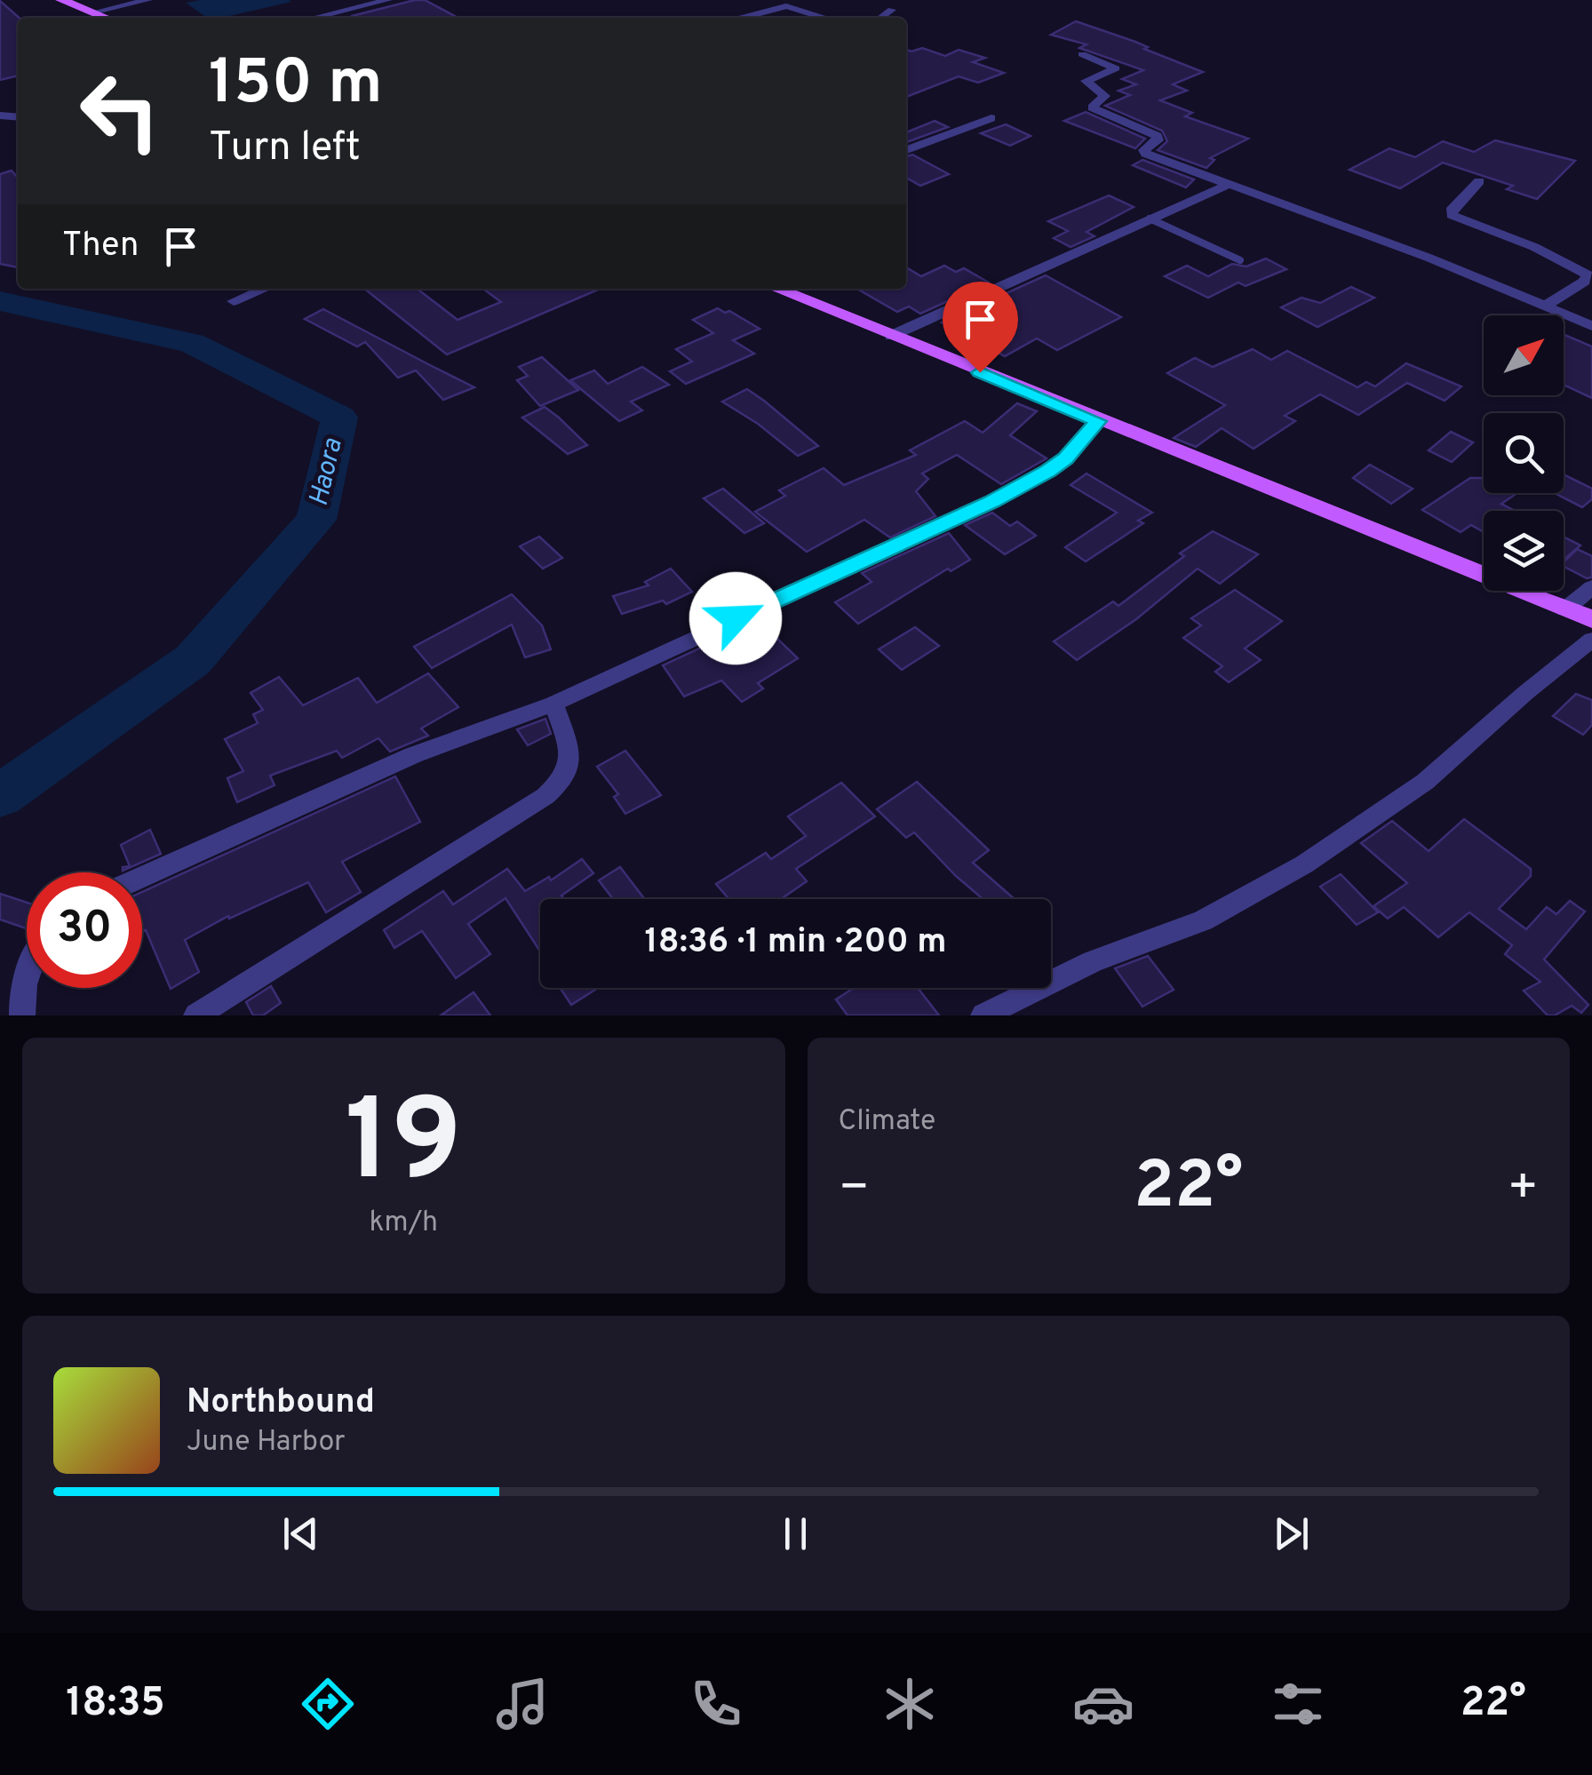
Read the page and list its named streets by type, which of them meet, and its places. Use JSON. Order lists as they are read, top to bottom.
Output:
{
  "water": ["Haora"],
  "north": "top right",
  "page": {
    "turn": ["150 m", "Turn left"],
    "then": "Then",
    "limit": "30",
    "trip": "18:36 · 1 min · 200 m",
    "tile": [
      ["19", "km/h"],
      "Climate"
    ],
    "heat": ["−", "22°", "+"],
    "song": ["Northbound", "June Harbor"],
    "tabs": ["18:35", "22°"]
  }
}
